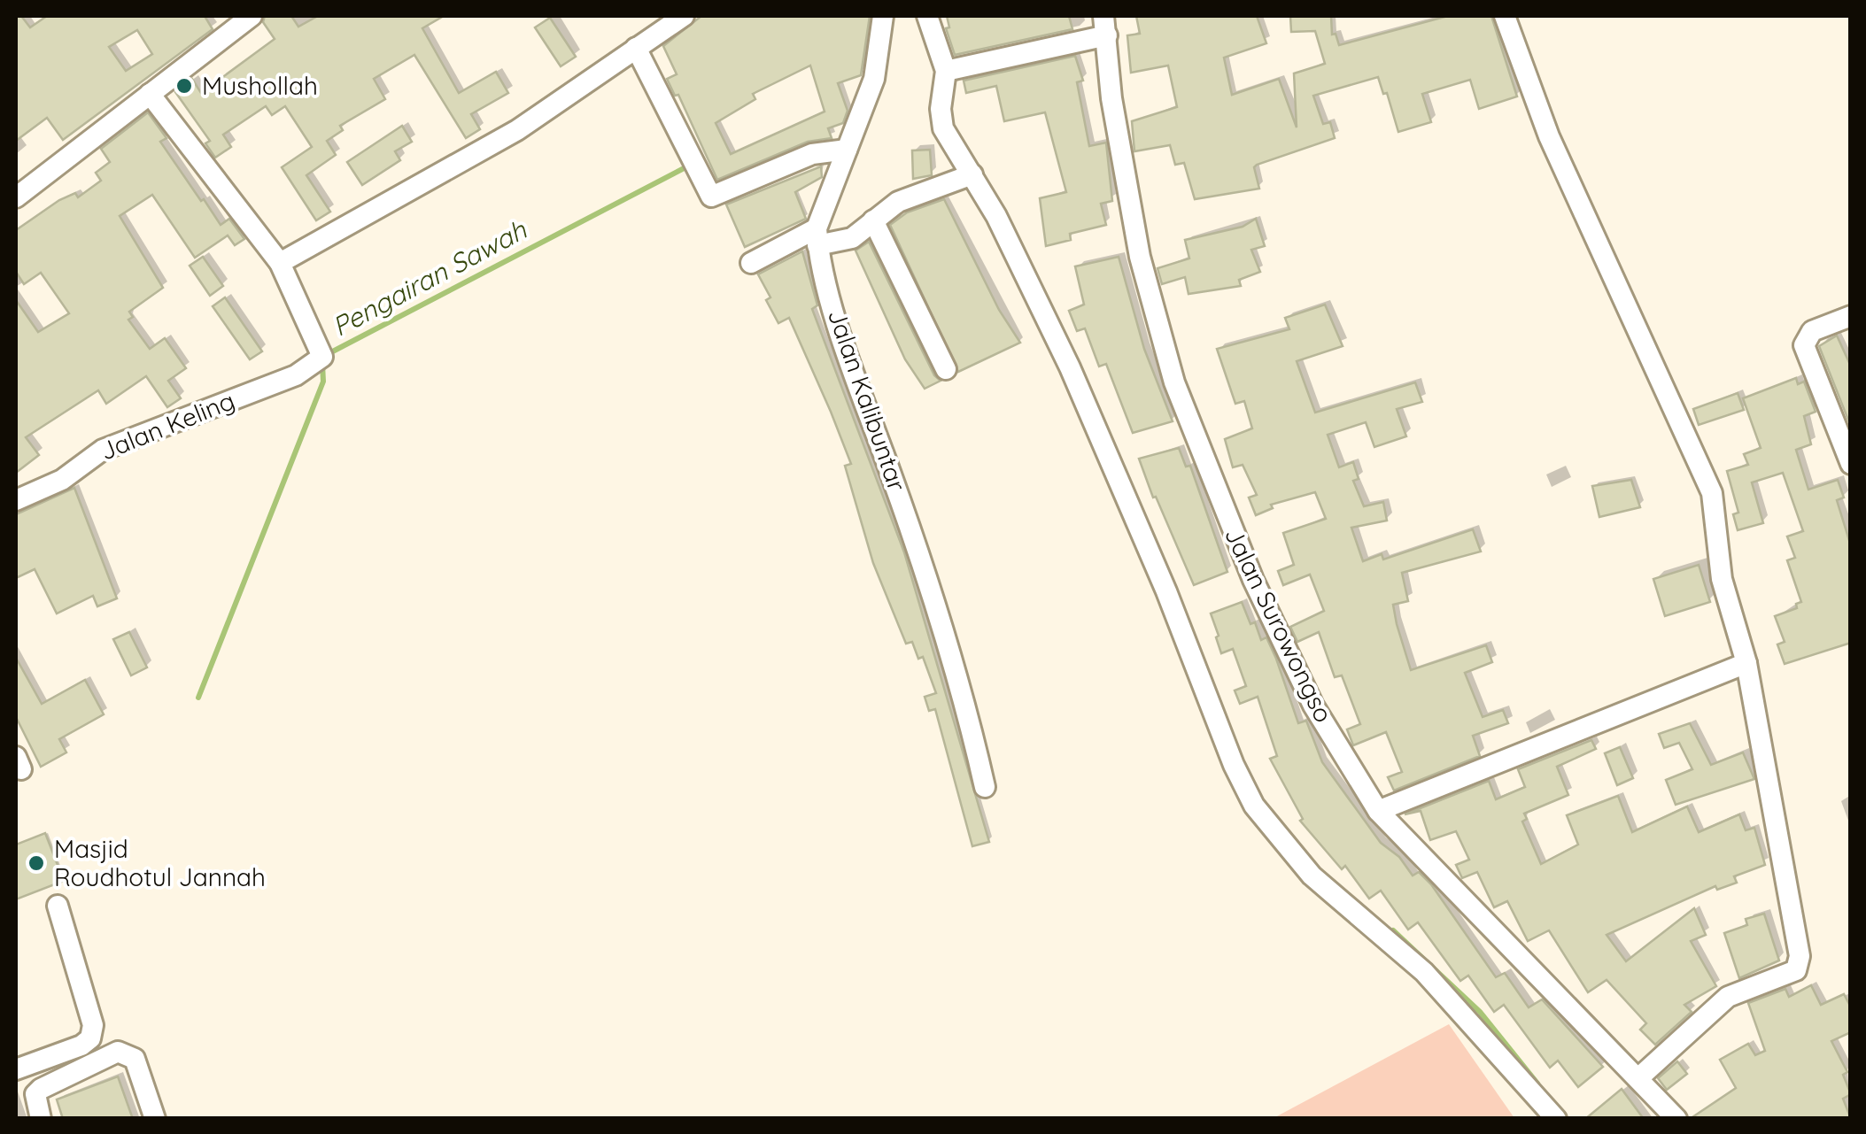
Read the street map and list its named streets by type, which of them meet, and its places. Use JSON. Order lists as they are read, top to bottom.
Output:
{
  "streets": {
    "street": ["Jalan Kalibuntar", "Jalan Keling", "Jalan Surowongso"]
  },
  "water": ["Pengairan Sawah"],
  "places": ["Mushollah", "Masjid Roudhotul Jannah"]
}
